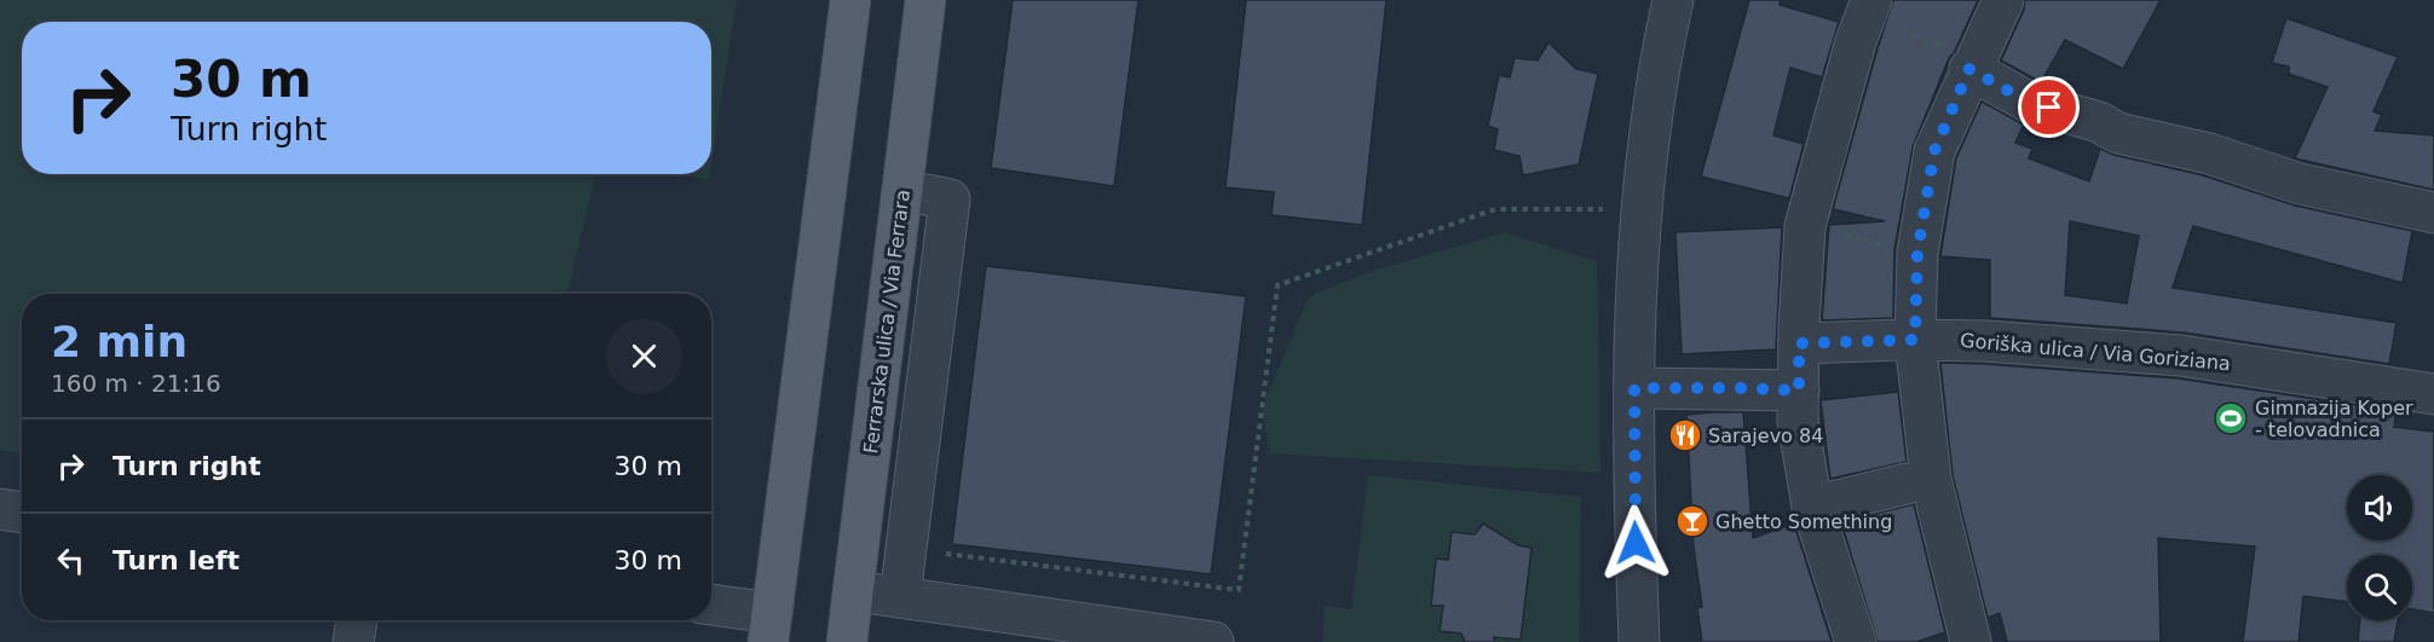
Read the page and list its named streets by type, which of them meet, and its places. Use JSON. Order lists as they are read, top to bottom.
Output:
{
  "streets": {
    "main road": ["Ferrarska ulica / Via Ferrara"],
    "street": ["Goriška ulica / Via Goriziana"]
  },
  "places": {
    "sports": ["Gimnazija Koper - telovadnica"],
    "restaurant": ["Sarajevo 84"],
    "bar": ["Ghetto Something"]
  },
  "page": {
    "turn": ["30 m", "Turn right"],
    "heading": ["2 min", "160 m · 21:16"],
    "list": [
      {
        "name": "Turn right",
        "value": "30 m"
      },
      {
        "name": "Turn left",
        "value": "30 m"
      }
    ]
  }
}
